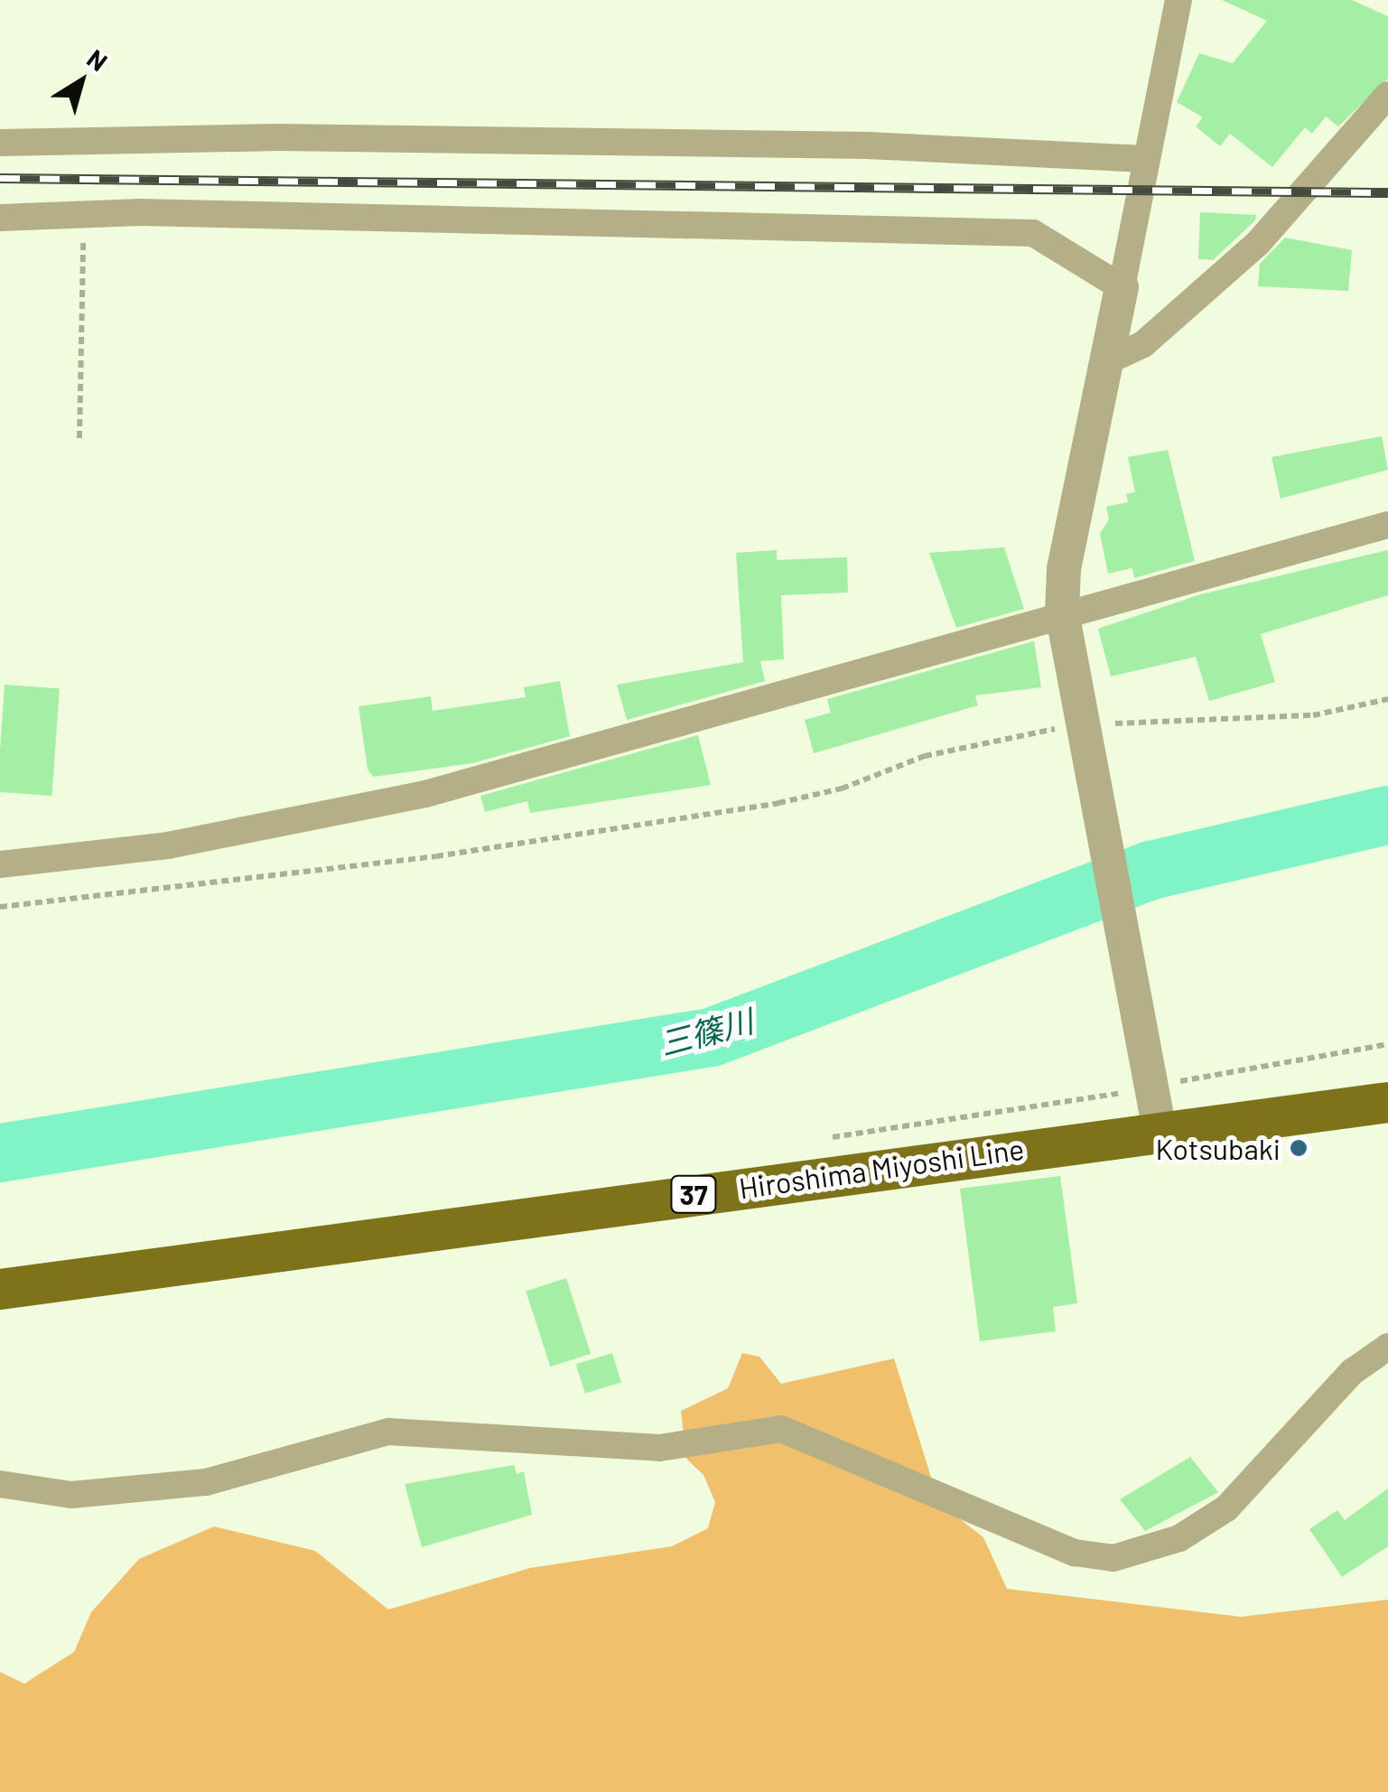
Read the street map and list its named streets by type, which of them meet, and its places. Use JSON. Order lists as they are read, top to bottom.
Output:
{
  "streets": {
    "main road": ["Hiroshima Miyoshi Line", "37"]
  },
  "water": ["三篠川"],
  "places": ["Kotsubaki"],
  "north": "top right"
}
